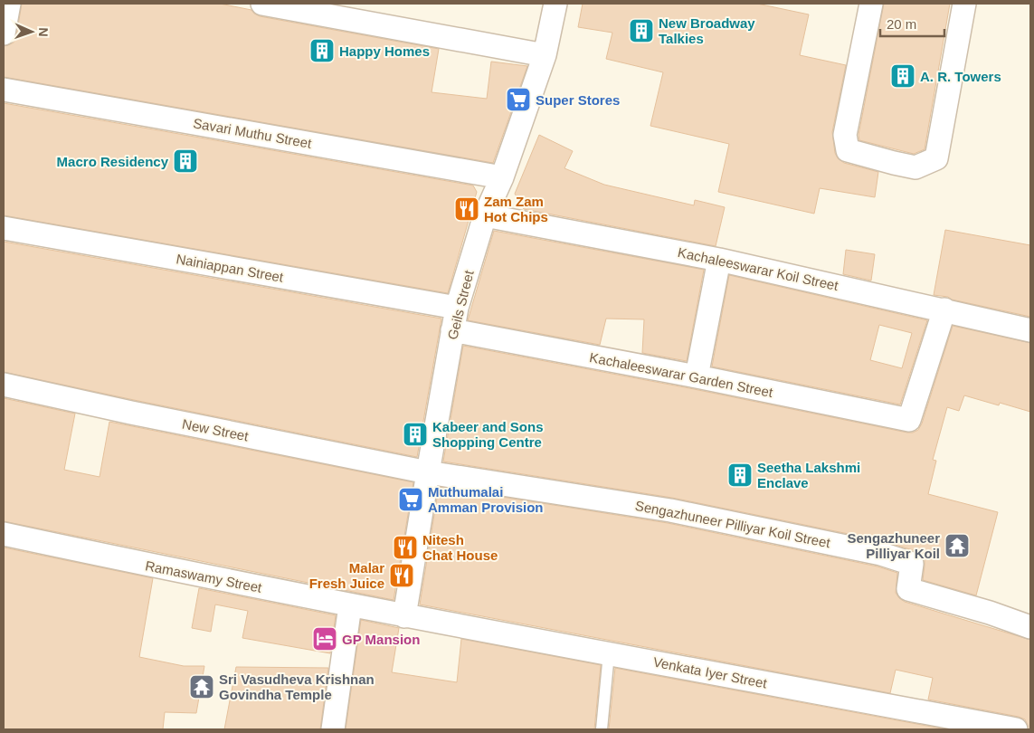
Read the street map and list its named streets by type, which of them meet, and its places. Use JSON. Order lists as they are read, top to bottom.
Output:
{
  "streets": {
    "street": [
      "Savari Muthu Street",
      "Nainiappan Street",
      "Kachaleeswarar Koil Street",
      "Geils Street",
      "Kachaleeswarar Garden Street",
      "New Street",
      "Sengazhuneer Pilliyar Koil Street",
      "Ramaswamy Street",
      "Venkata Iyer Street"
    ]
  },
  "crossings": [
    ["Savari Muthu Street", "Geils Street"],
    ["Nainiappan Street", "Geils Street"],
    ["Kachaleeswarar Koil Street", "Geils Street"],
    ["Kachaleeswarar Koil Street", "Kachaleeswarar Garden Street"],
    ["Geils Street", "Kachaleeswarar Garden Street"],
    ["Geils Street", "New Street"],
    ["Geils Street", "Sengazhuneer Pilliyar Koil Street"],
    ["Geils Street", "Ramaswamy Street"],
    ["Geils Street", "Venkata Iyer Street"],
    ["New Street", "Sengazhuneer Pilliyar Koil Street"],
    ["Ramaswamy Street", "Venkata Iyer Street"]
  ],
  "places": {
    "building": [
      "New Broadway Talkies",
      "Happy Homes",
      "A. R. Towers",
      "Macro Residency",
      "Kabeer and Sons Shopping Centre",
      "Seetha Lakshmi Enclave"
    ],
    "supermarket": ["Super Stores", "Muthumalai Amman Provision"],
    "restaurant": ["Zam Zam Hot Chips", "Nitesh Chat House", "Malar Fresh Juice"],
    "temple": ["Sengazhuneer Pilliyar Koil", "Sri Vasudheva Krishnan Govindha Temple"],
    "hotel": ["GP Mansion"]
  },
  "scale_bar": "20 m",
  "north": "right"
}
